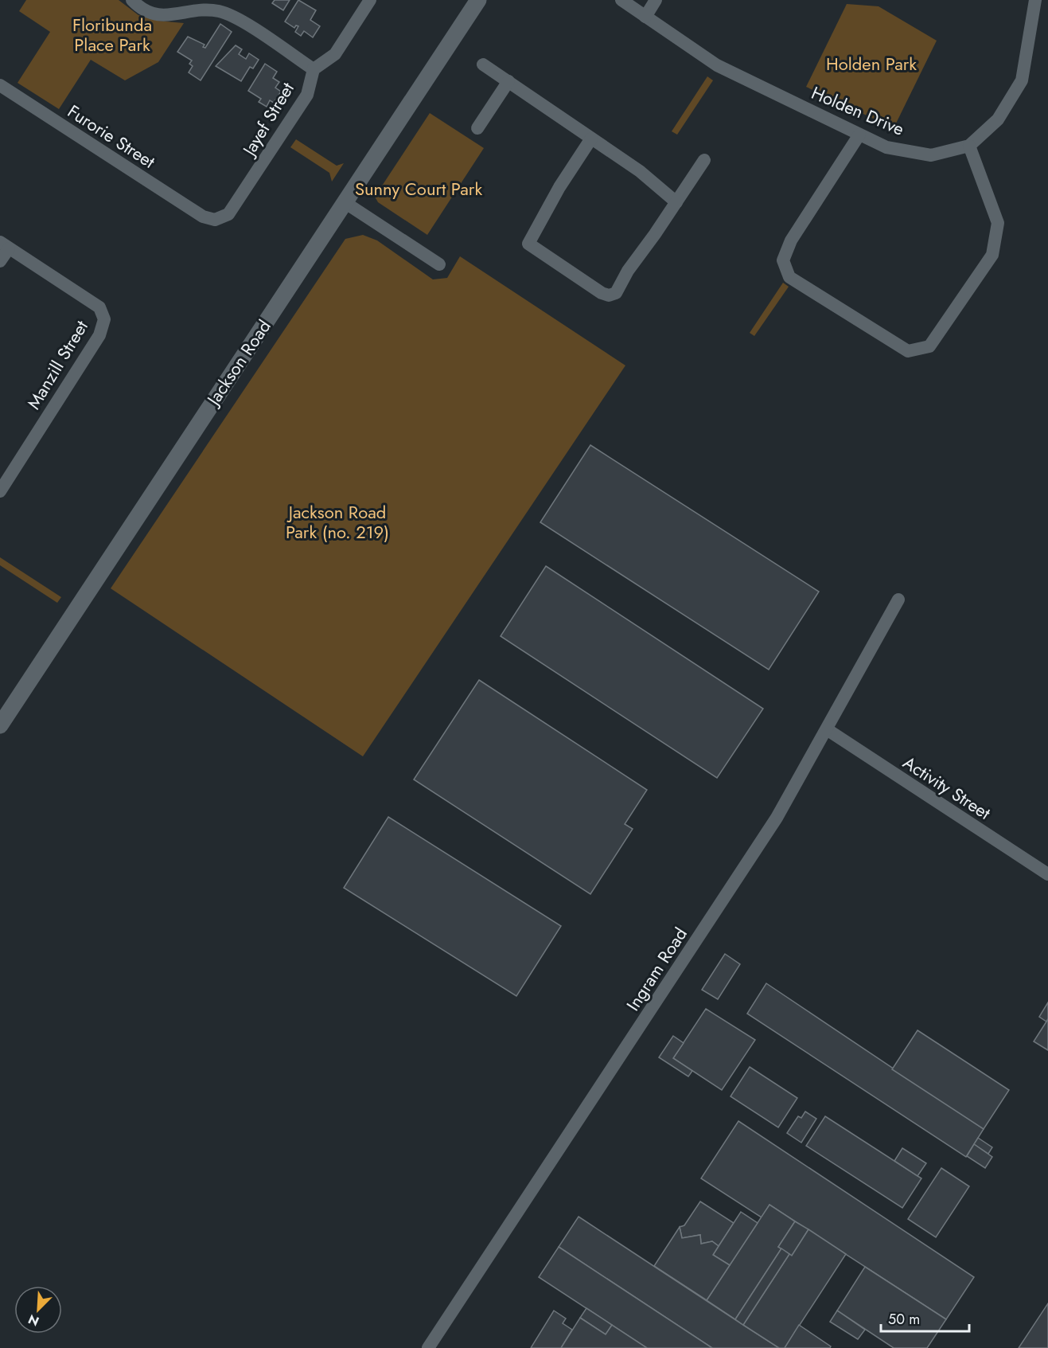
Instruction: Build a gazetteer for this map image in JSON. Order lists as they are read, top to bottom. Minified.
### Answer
{"streets":{"street":["Holden Drive","Jayef Street","Furorie Street","Jackson Road","Manzill Street","Activity Street","Ingram Road"]},"crossings":[["Jayef Street","Furorie Street"],["Activity Street","Ingram Road"]],"parks":["Floribunda Place Park","Holden Park","Sunny Court Park","Jackson Road Park (no. 219)"],"scale_bar":"50 m","north":"bottom left"}
